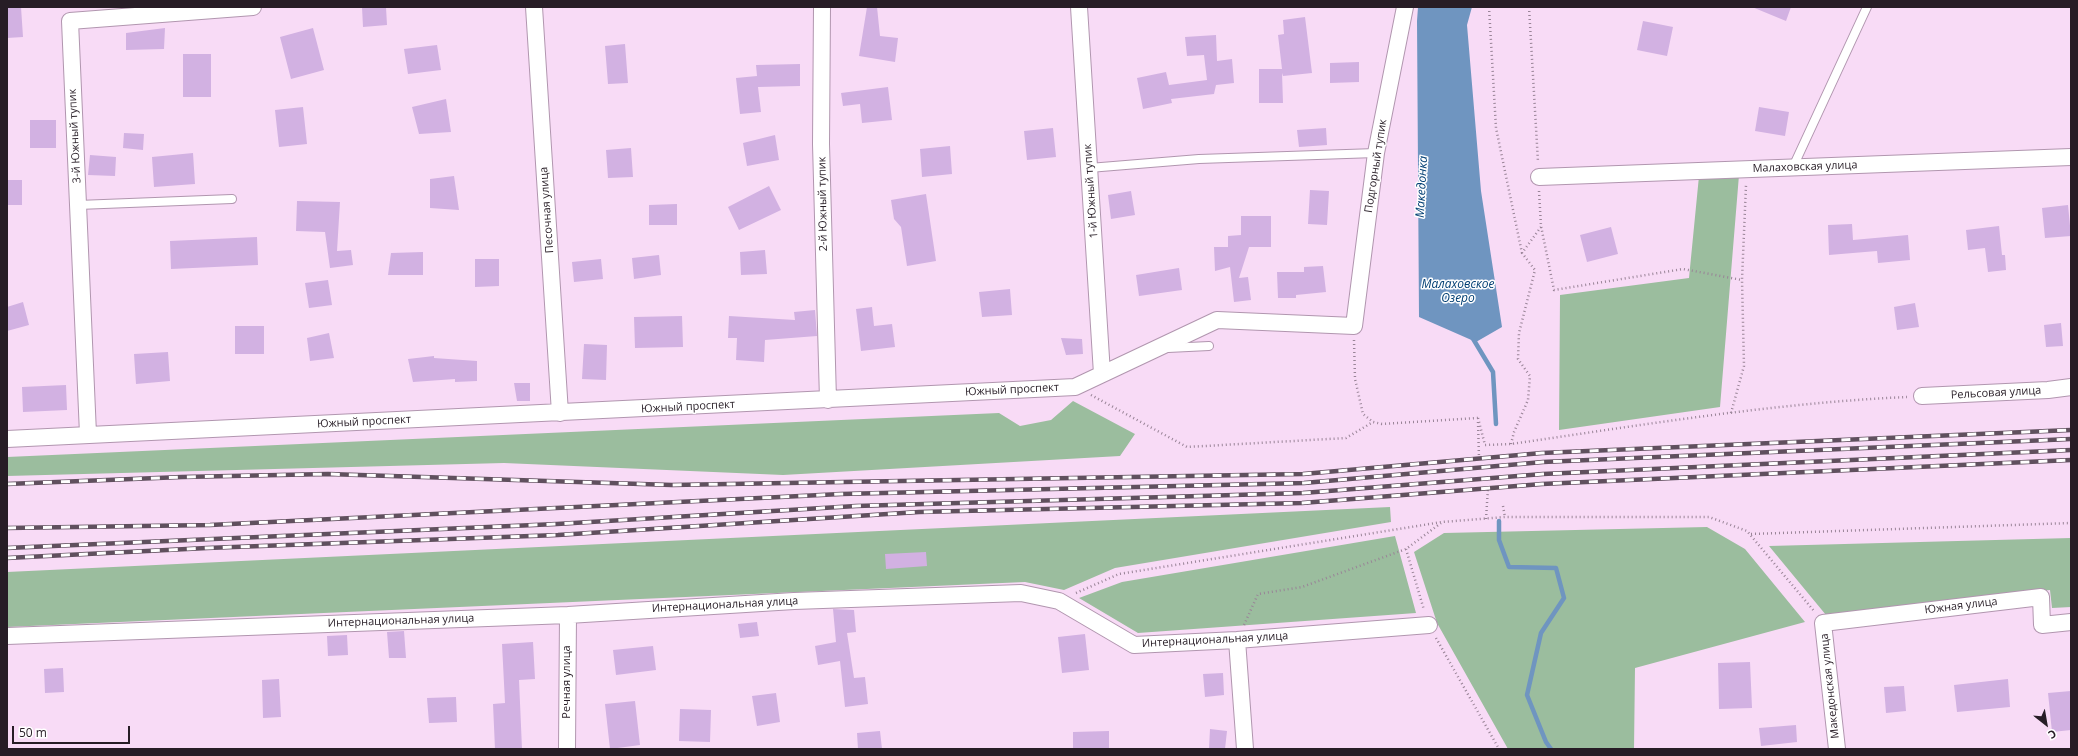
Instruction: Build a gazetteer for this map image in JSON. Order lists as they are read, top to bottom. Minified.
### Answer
{"streets":{"street":["3-й Южный тупик","Подгорный тупик","Малаховская улица","1-й Южный тупик","2-й Южный тупик","Песочная улица","Южный проспект","Рельсовая улица","Интернациональная улица","Южная улица","Речная улица","Македонская улица"]},"crossings":[["3-й Южный тупик","Южный проспект"],["Подгорный тупик","Южный проспект"],["1-й Южный тупик","Южный проспект"],["2-й Южный тупик","Южный проспект"],["Песочная улица","Южный проспект"],["Интернациональная улица","Речная улица"],["Южная улица","Македонская улица"]],"water":["Македонка","Малаховское Озеро"],"scale_bar":"50 m","north":"bottom right"}
